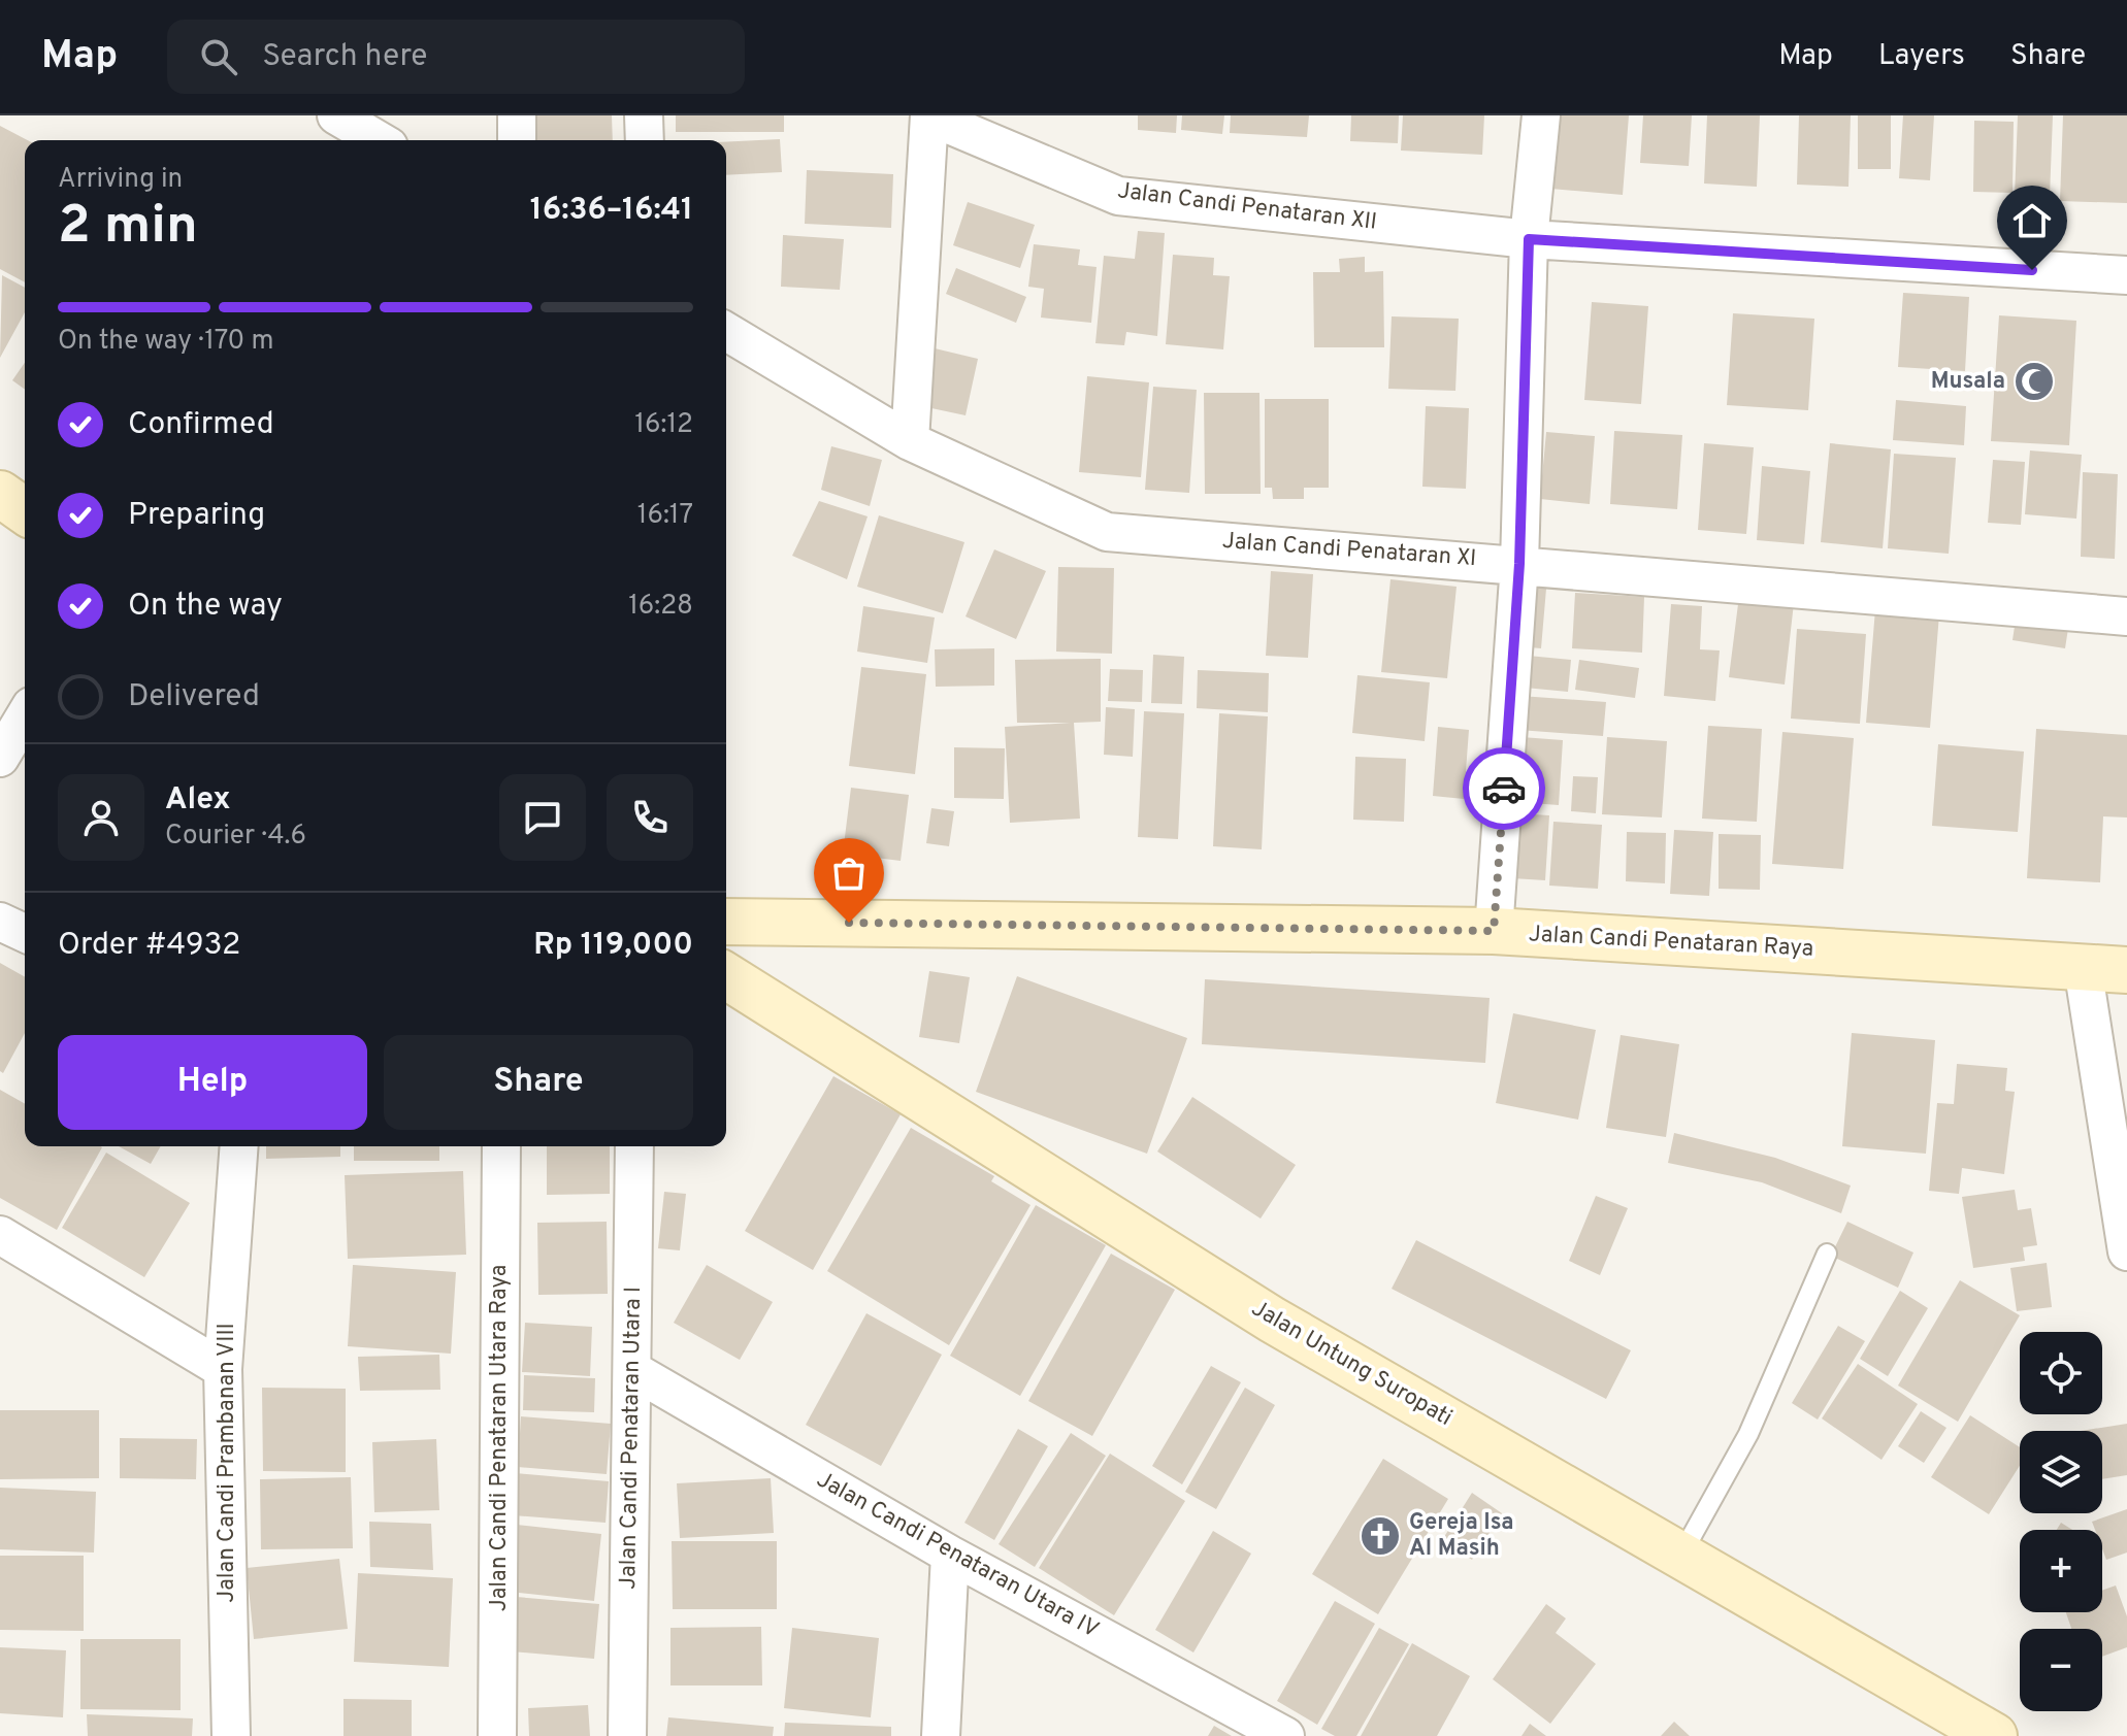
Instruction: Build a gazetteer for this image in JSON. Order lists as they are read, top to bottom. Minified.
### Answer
{"streets":{"main road":["Jalan Candi Penataran Raya","Jalan Untung Suropati"],"street":["Jalan Candi Penataran XII","Jalan Candi Penataran XI","Jalan Candi Penataran Utara Raya","Jalan Candi Penataran Utara I","Jalan Candi Prambanan VIII","Jalan Candi Penataran Utara IV"]},"crossings":[["Jalan Candi Penataran Utara I","Jalan Candi Penataran Utara IV"]],"places":{"mosque":["Musala"],"church":["Gereja Isa Al Masih"]},"page":{"header":"Map","search":"Search here","nav":["Map","Layers","Share"],"heading":["2 min","Arriving in","16:36–16:41"],"panel":["Alex","Courier · 4.6","Order #4932","Rp 119,000"],"bar":"On the way · 170 m","list":[["Confirmed","16:12"],["Preparing","16:17"],["On the way","16:28"],"Delivered"],"buttons":["Help","Share"],"map_buttons":["+","−"]}}
